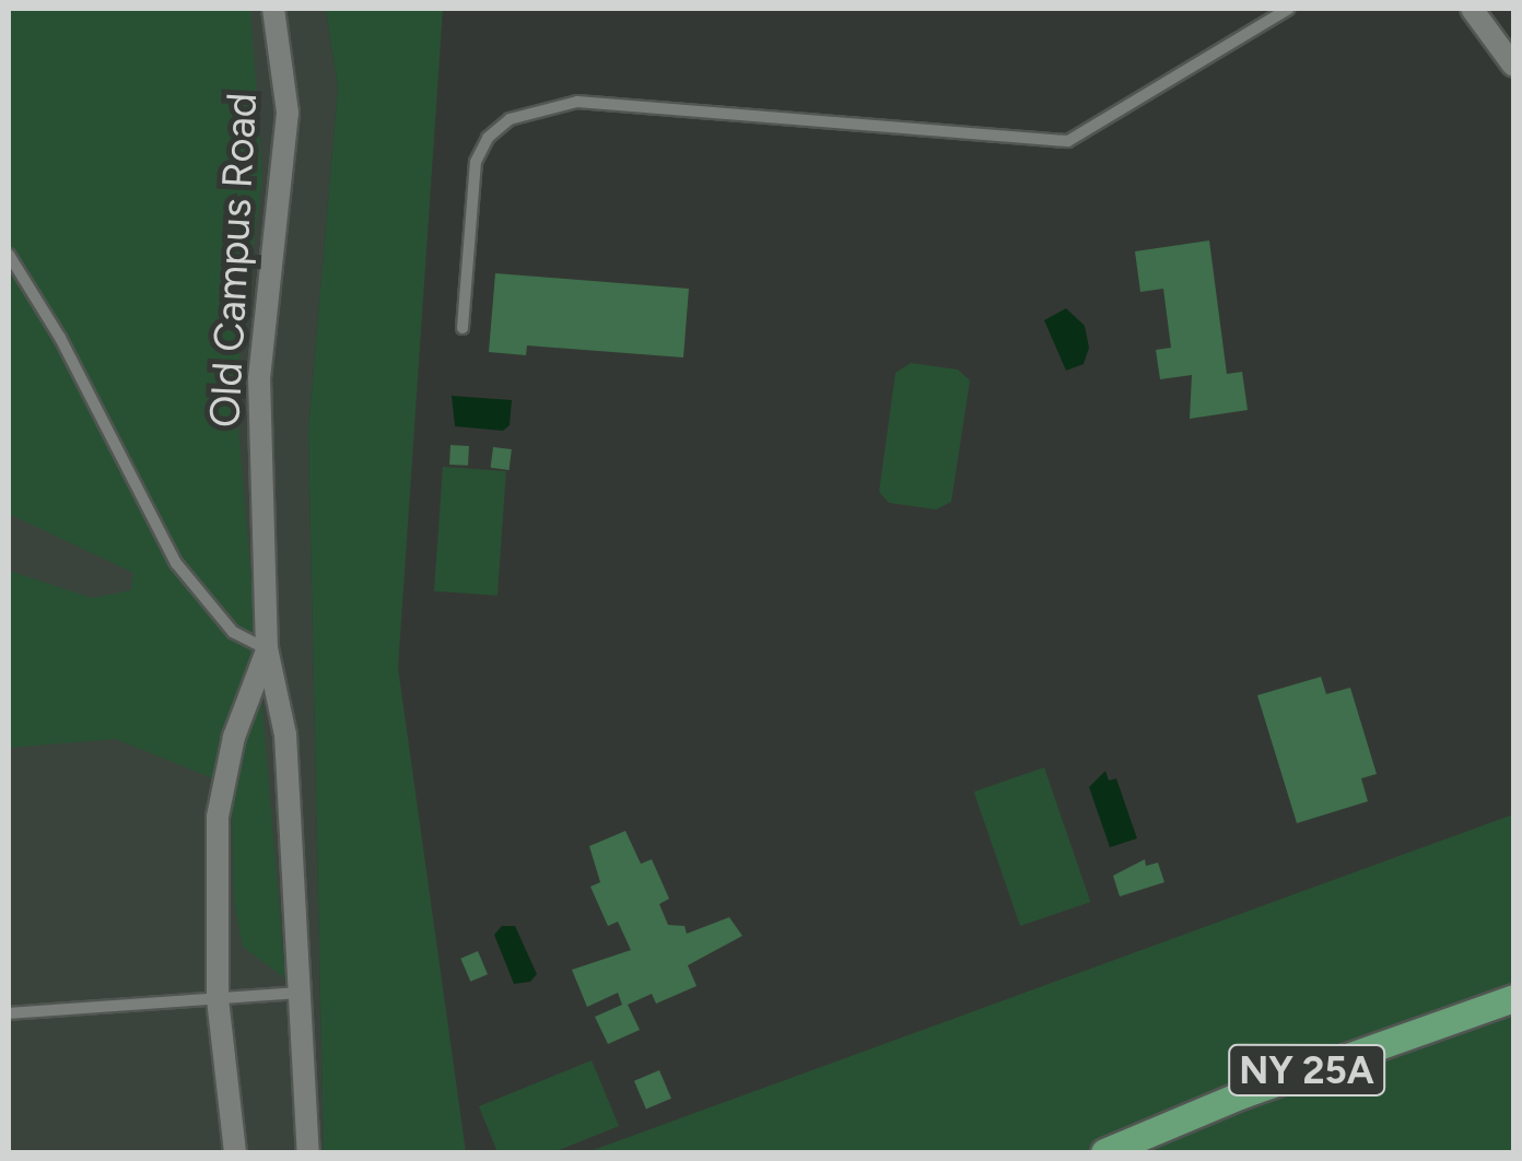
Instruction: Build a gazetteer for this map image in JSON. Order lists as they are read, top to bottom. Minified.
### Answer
{"streets":{"main road":["NY 25A"],"street":["Old Campus Road"]}}
